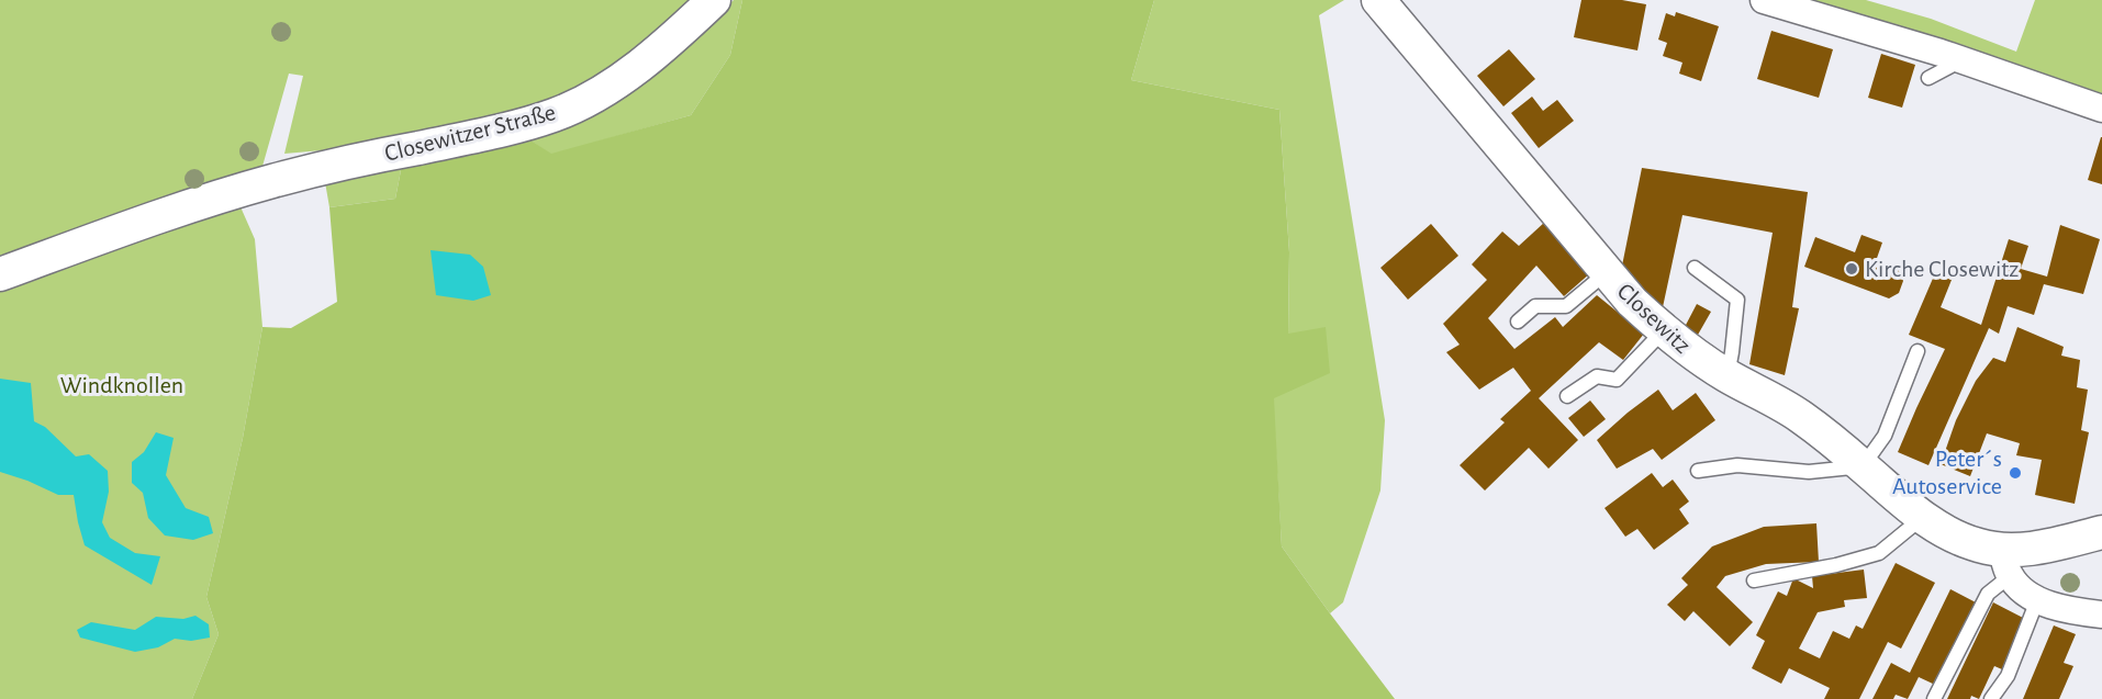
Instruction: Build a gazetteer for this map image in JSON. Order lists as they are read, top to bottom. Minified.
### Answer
{"streets":{"street":["Closewitzer Straße","Closewitz"]},"parks":["Windknollen"],"places":["Kirche Closewitz","Peter´s Autoservice"]}
